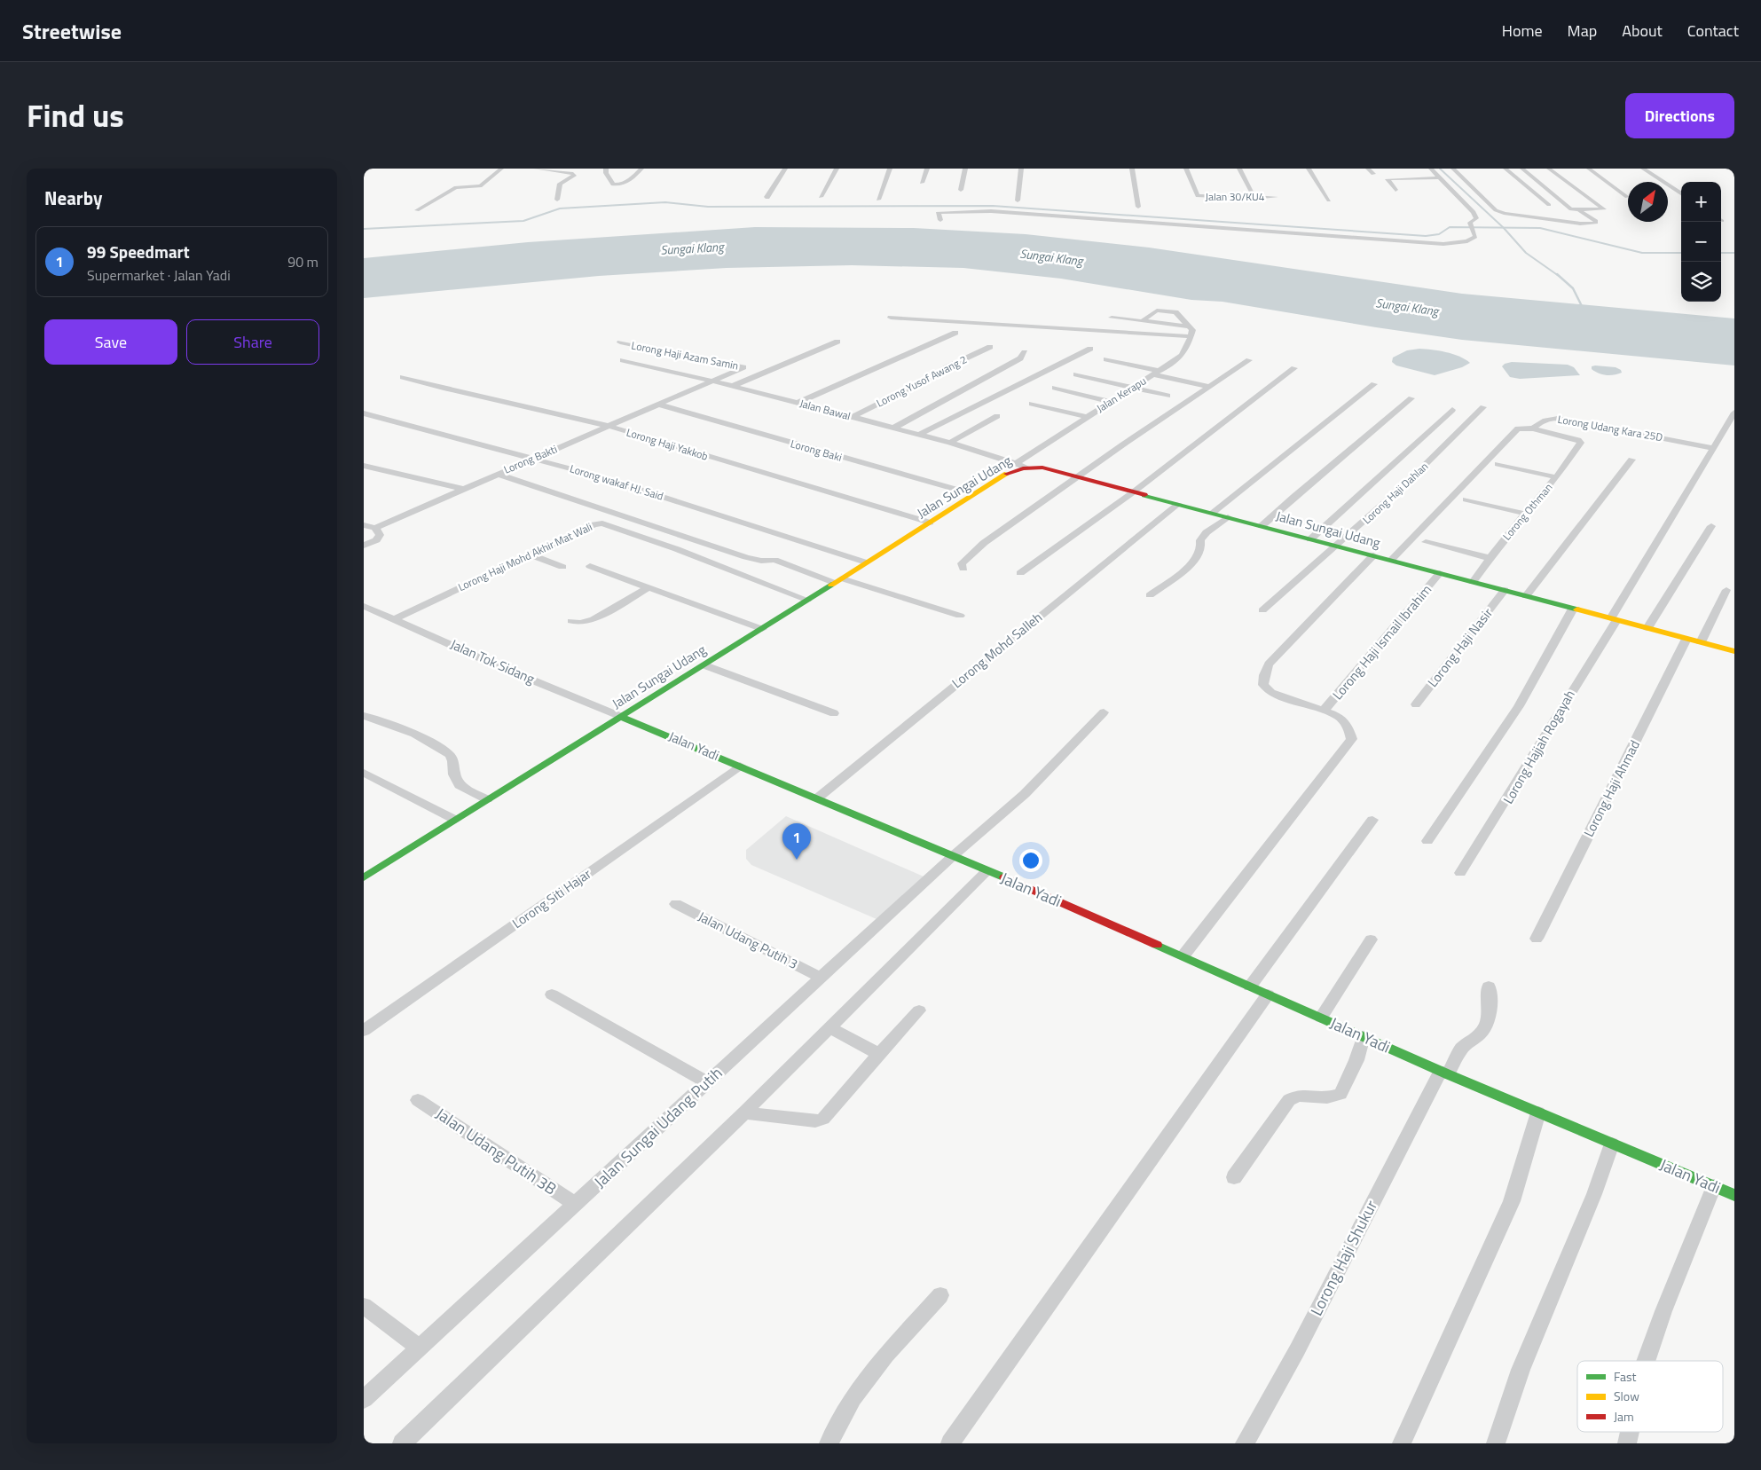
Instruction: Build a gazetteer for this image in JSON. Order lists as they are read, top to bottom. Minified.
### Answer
{"streets":{"street":["Jalan 30/KU4","Lorong Haji Azam Samin","Lorong Yusof Awang 2","Jalan Kerapu","Jalan Bawal","Lorong Udang Kara 25D","Lorong Haji Yakkob","Lorong Baki","Lorong Bakti","Lorong wakaf HJ. Said","Jalan Sungai Udang","Lorong Haji Dahlan","Lorong Othman","Lorong Haji Mohd Akhir Mat Wali","Lorong Haji Ismail Ibrahim","Lorong Haji Nasir","Lorong Mohd Salleh","Jalan Tok Sidang","Jalan Yadi","Lorong Hajjah Rogayah","Lorong Haji Ahmad","Lorong Siti Hajar","Jalan Udang Putih 3","Jalan Sungai Udang Putih","Jalan Udang Putih 3B","Lorong Haji Shukur"]},"crossings":[["Lorong Haji Azam Samin","Jalan Bawal"],["Lorong Haji Azam Samin","Lorong Bakti"],["Lorong Yusof Awang 2","Jalan Bawal"],["Jalan Kerapu","Jalan Bawal"],["Jalan Kerapu","Jalan Sungai Udang"],["Jalan Bawal","Lorong Bakti"],["Jalan Bawal","Jalan Sungai Udang"],["Lorong Udang Kara 25D","Lorong Othman"],["Lorong Udang Kara 25D","Lorong Hajjah Rogayah"],["Lorong Haji Yakkob","Lorong Bakti"],["Lorong Haji Yakkob","Jalan Sungai Udang"],["Lorong Baki","Lorong Bakti"],["Lorong Baki","Jalan Sungai Udang"],["Lorong Bakti","Lorong wakaf HJ. Said"],["Lorong wakaf HJ. Said","Jalan Sungai Udang"],["Jalan Sungai Udang","Lorong Haji Dahlan"],["Jalan Sungai Udang","Lorong Othman"],["Jalan Sungai Udang","Lorong Haji Mohd Akhir Mat Wali"],["Jalan Sungai Udang","Lorong Haji Ismail Ibrahim"],["Jalan Sungai Udang","Lorong Haji Nasir"],["Jalan Sungai Udang","Lorong Mohd Salleh"],["Jalan Sungai Udang","Jalan Tok Sidang"],["Jalan Sungai Udang","Jalan Yadi"],["Jalan Sungai Udang","Lorong Hajjah Rogayah"],["Jalan Sungai Udang","Lorong Haji Ahmad"],["Lorong Haji Mohd Akhir Mat Wali","Jalan Tok Sidang"],["Lorong Mohd Salleh","Jalan Yadi"],["Jalan Tok Sidang","Jalan Yadi"],["Jalan Yadi","Lorong Siti Hajar"],["Jalan Yadi","Jalan Sungai Udang Putih"],["Jalan Yadi","Lorong Haji Shukur"],["Jalan Udang Putih 3","Jalan Sungai Udang Putih"],["Jalan Sungai Udang Putih","Jalan Udang Putih 3B"]],"water":["Sungai Klang"],"legend":["Fast","Slow","Jam"],"north":"top right","page":{"header":"Streetwise","nav":["Home","Map","About","Contact"],"title":"Find us","buttons":["Directions",["Save","Share"]],"heading":"Nearby","map_buttons":["+","−"],"list":[{"mark":"1","name":"99 Speedmart","note":"Supermarket · Jalan Yadi","value":"90 m"}],"pins":"1"}}
